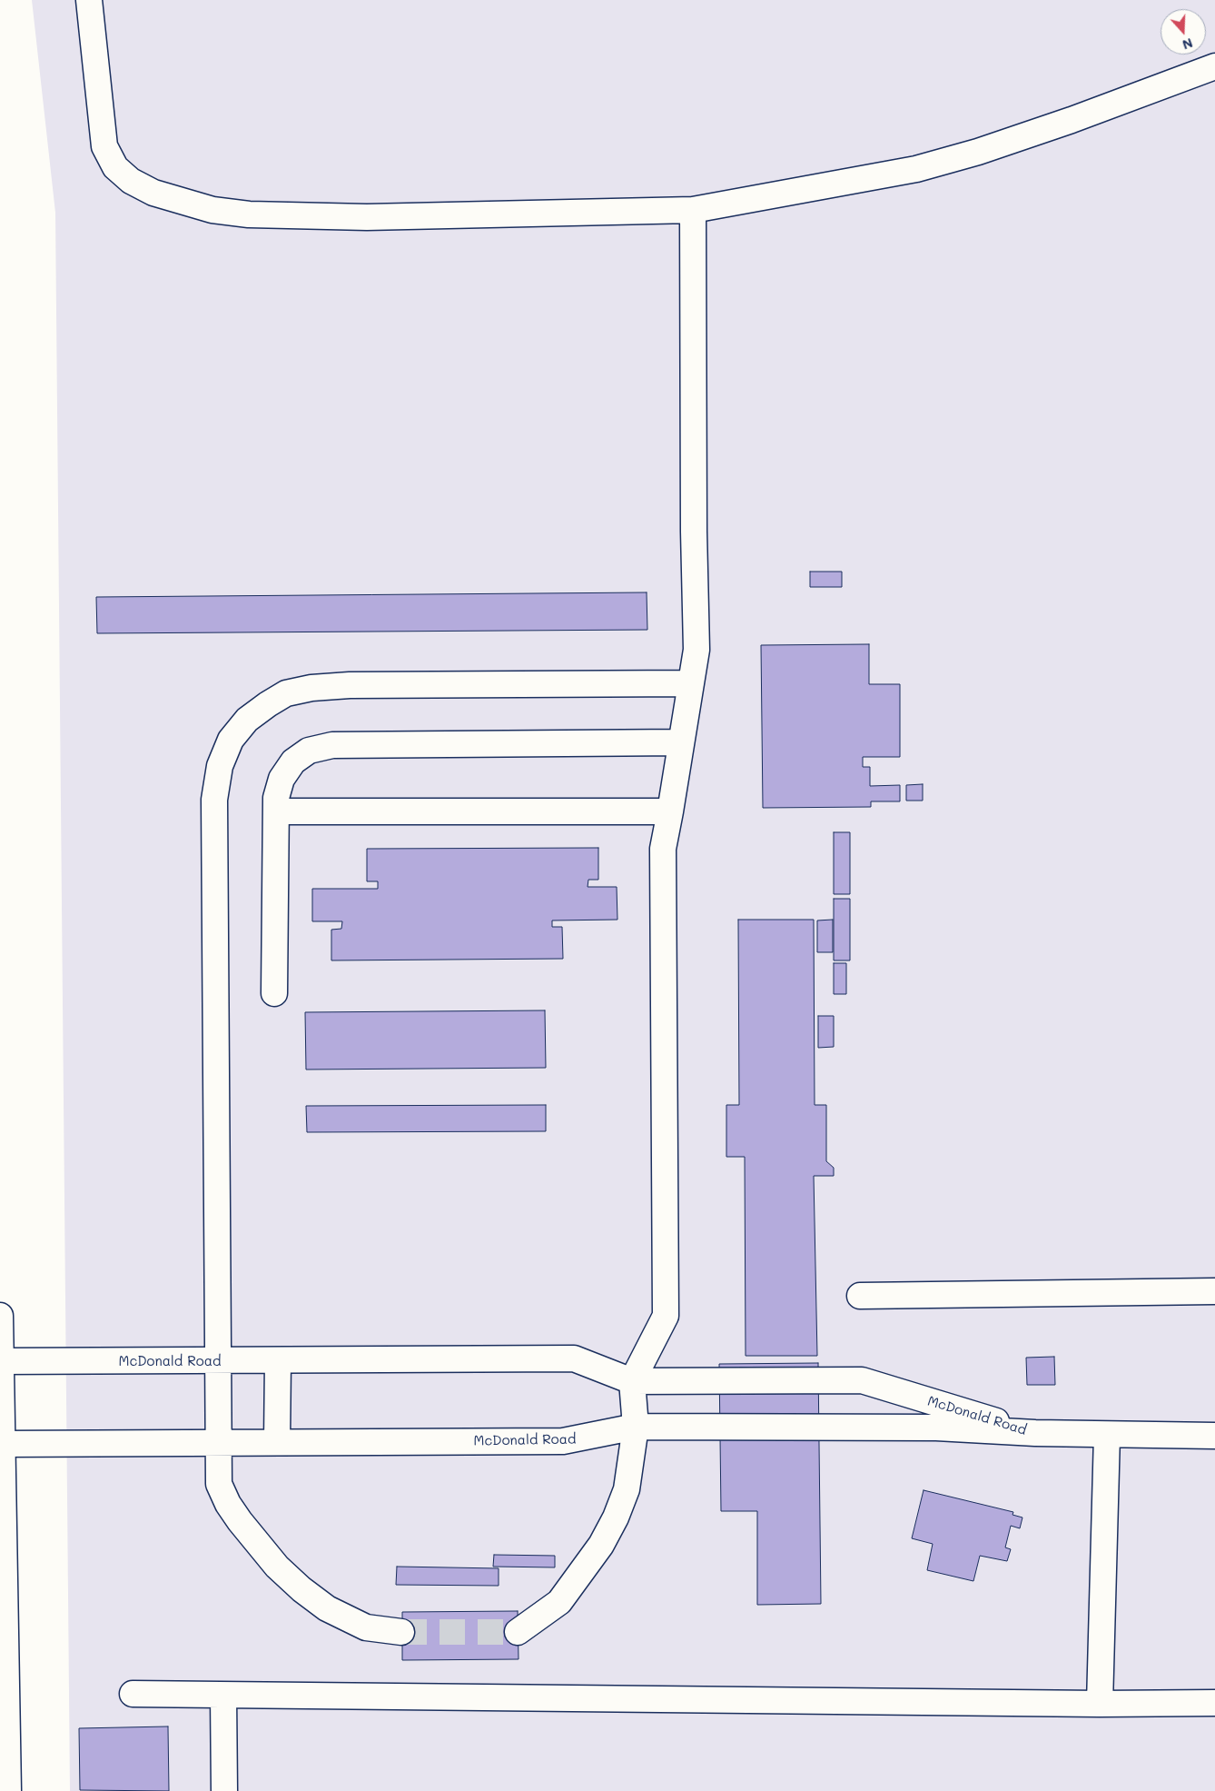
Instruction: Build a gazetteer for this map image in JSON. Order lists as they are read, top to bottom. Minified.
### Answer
{"streets":{"main road":["McDonald Road"]},"north":"bottom"}
